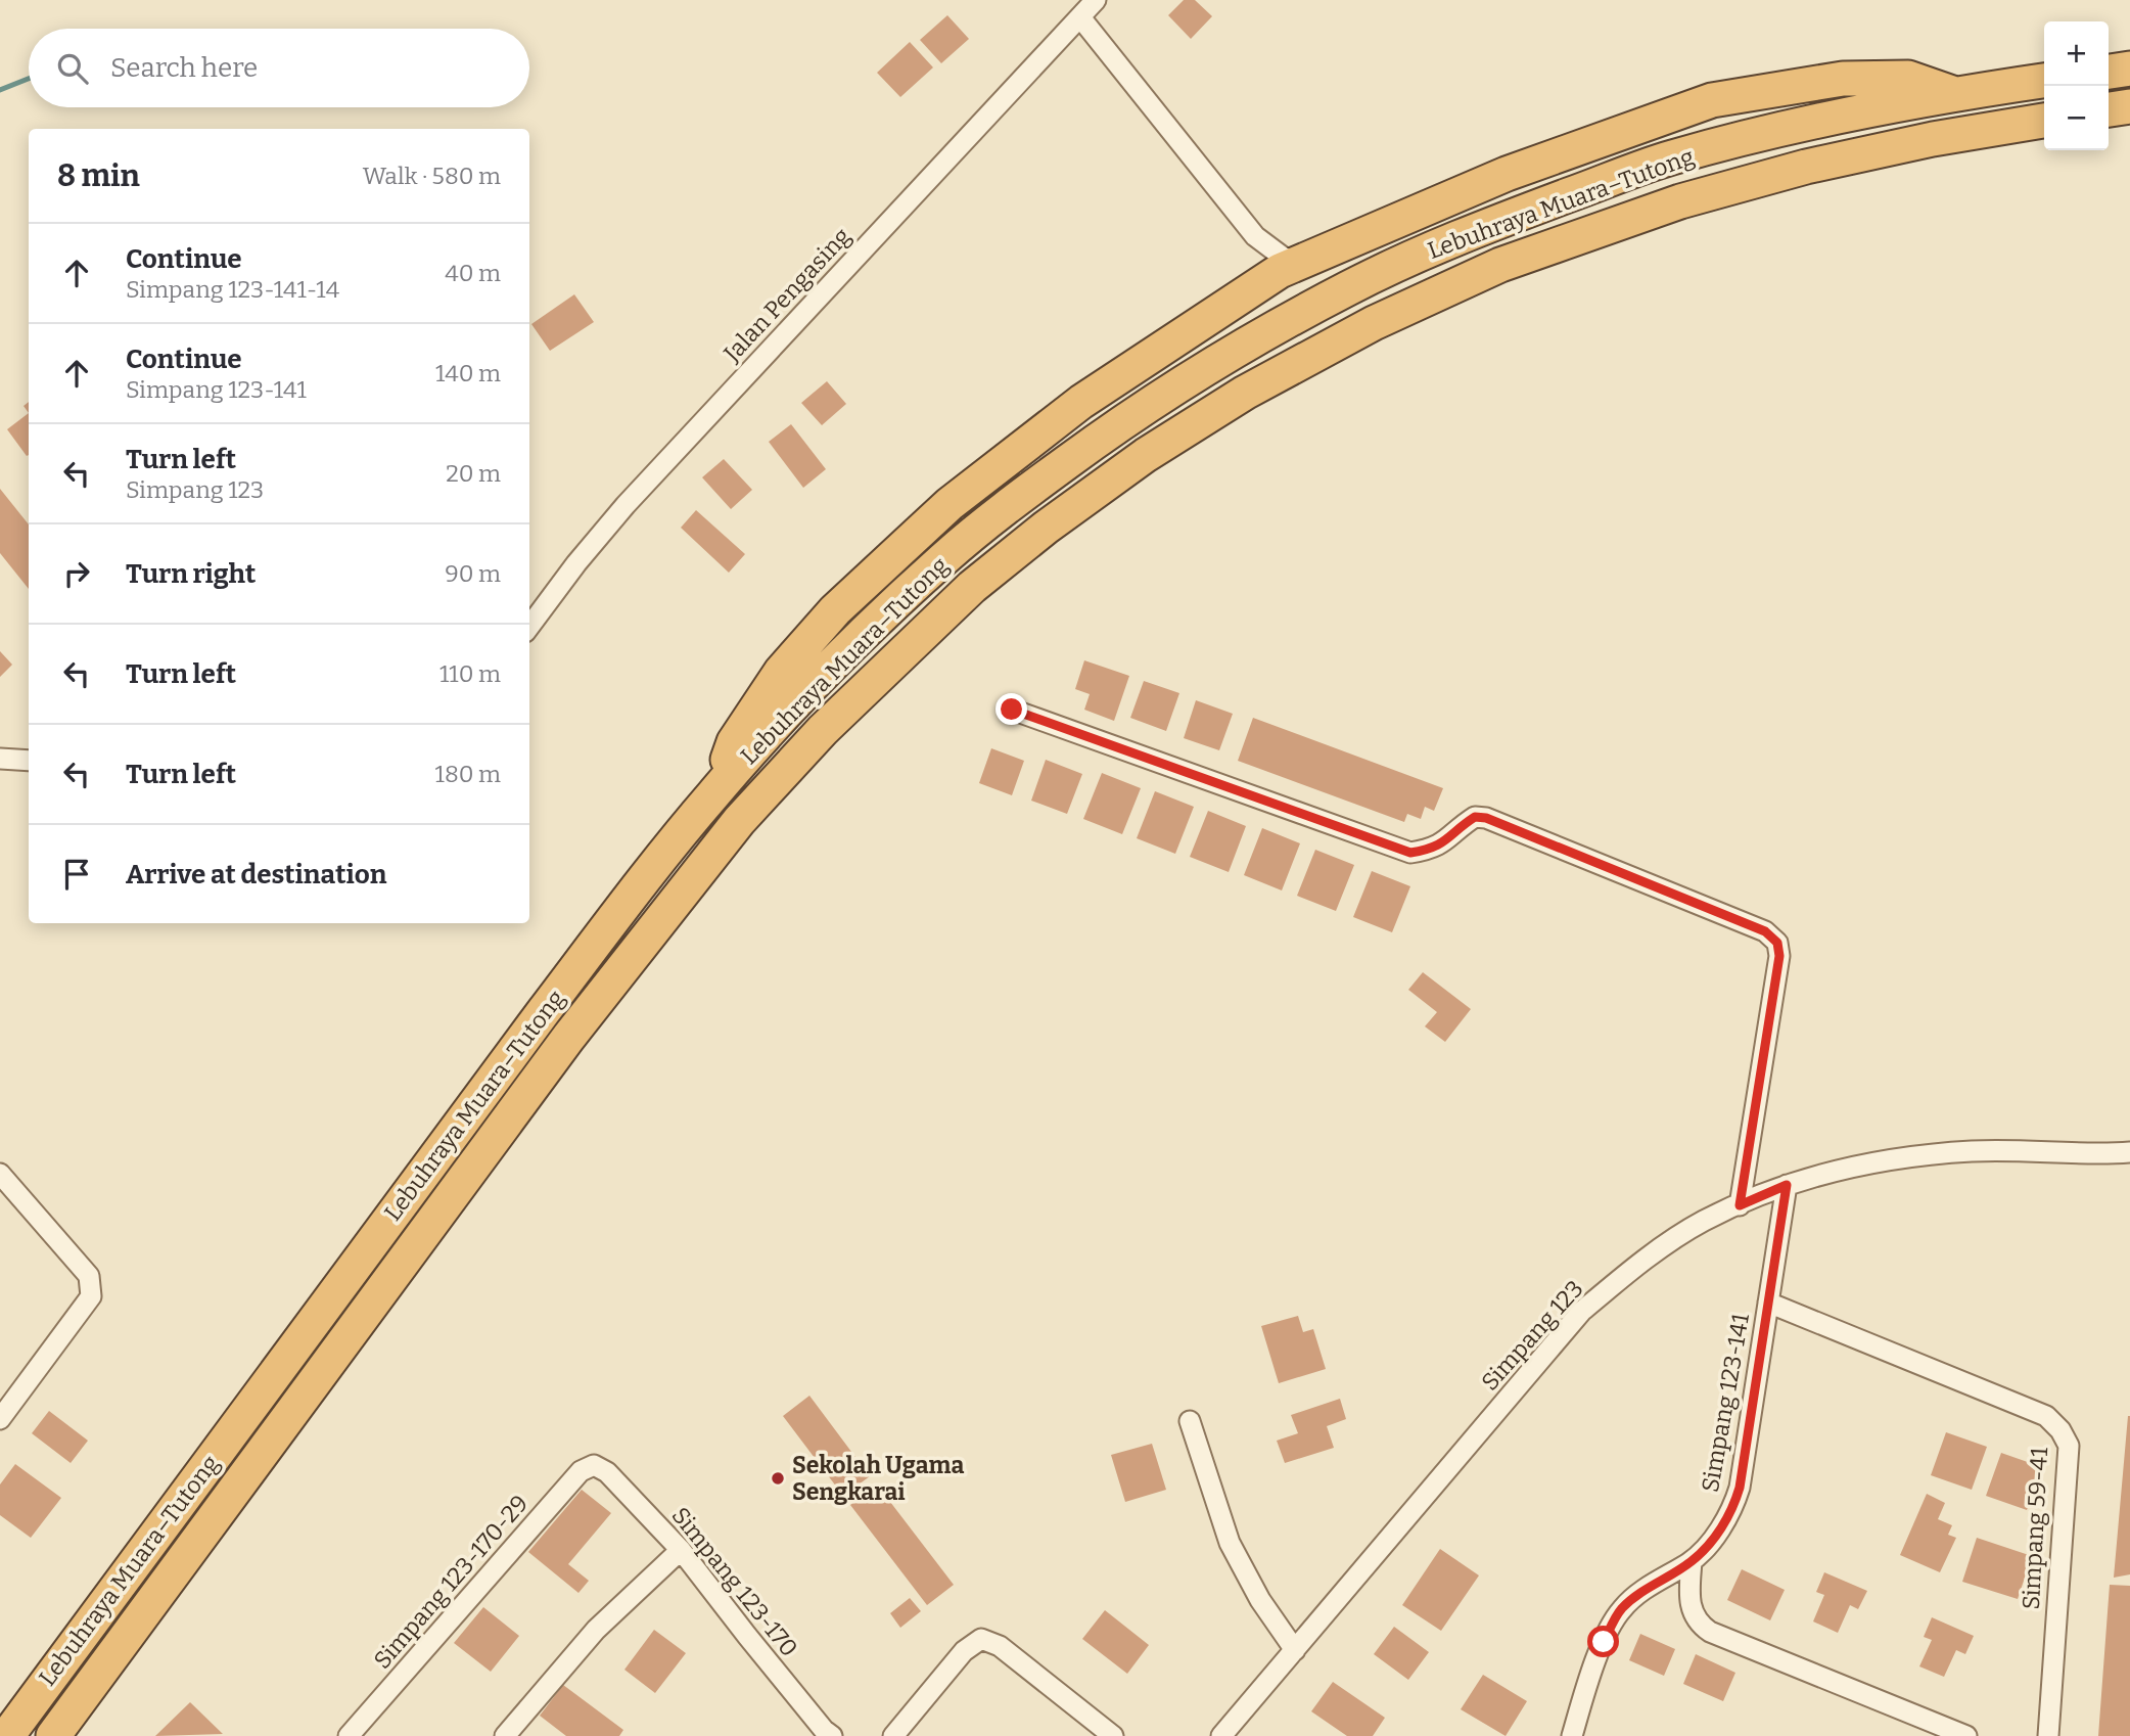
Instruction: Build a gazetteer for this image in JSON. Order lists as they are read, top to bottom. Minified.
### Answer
{"streets":{"highway":["Lebuhraya Muara–Tutong"],"street":["Jalan Pengasing","Simpang 123","Simpang 123-141","Simpang 59-41","Simpang 123-170-29","Simpang 123-170"]},"crossings":[["Simpang 123","Simpang 123-141"],["Simpang 123-141","Simpang 59-41"],["Simpang 123-170-29","Simpang 123-170"]],"places":["Sekolah Ugama Sengkarai"],"page":{"map_buttons":["+","−"],"search":"Search here","heading":["8 min","Walk · 580 m"],"list":[["Continue","Simpang 123-141-14","40 m"],["Continue","Simpang 123-141","140 m"],["Turn left","Simpang 123","20 m"],["Turn right","90 m"],["Turn left","110 m"],["Turn left","180 m"],"Arrive at destination"]}}
